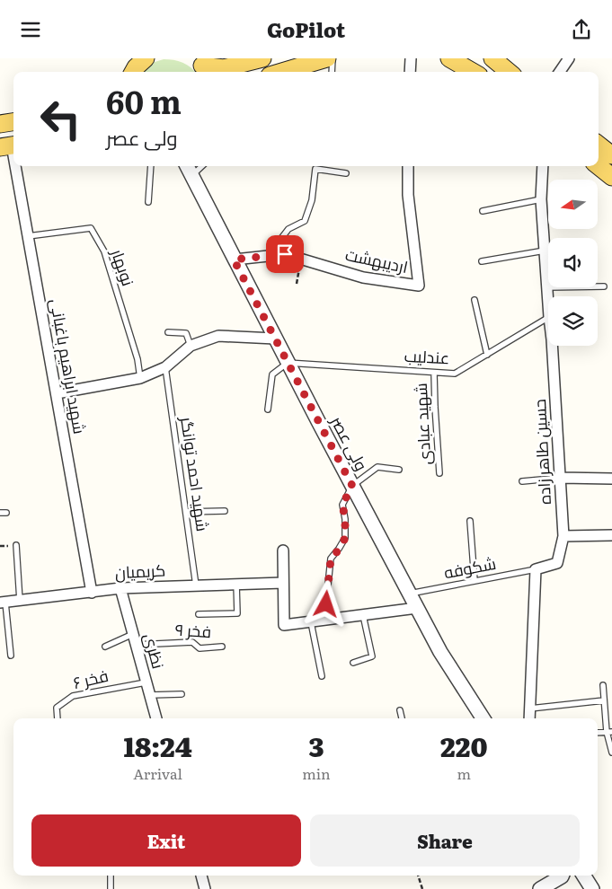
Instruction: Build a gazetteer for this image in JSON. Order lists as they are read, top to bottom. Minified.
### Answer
{"streets":{"street":["اردیبهشت","شهید ابراهیم باغبانی","ولی عصر","حسین طاهر زاده","کریمیان","نظری"],"lane":["نوبهار","عندلیب","شهید عبادی","شهید احمد توانگر","شکوفه","فخر ۹","فخر ۶"]},"crossings":[["اردیبهشت","ولی عصر"],["نوبهار","شهید ابراهیم باغبانی"],["عندلیب","شهید عبادی"],["عندلیب","ولی عصر"],["شهید ابراهیم باغبانی","کریمیان"],["ولی عصر","شکوفه"],["حسین طاهر زاده","شکوفه"],["شهید احمد توانگر","کریمیان"],["کریمیان","نظری"],["فخر ۹","نظری"],["نظری","فخر ۶"]],"north":"left","page":{"header":"GoPilot","turn":["60 m","ولی عصر"],"eta":["18:24","Arrival","3","min","220","m"],"buttons":["Exit","Share"]}}
